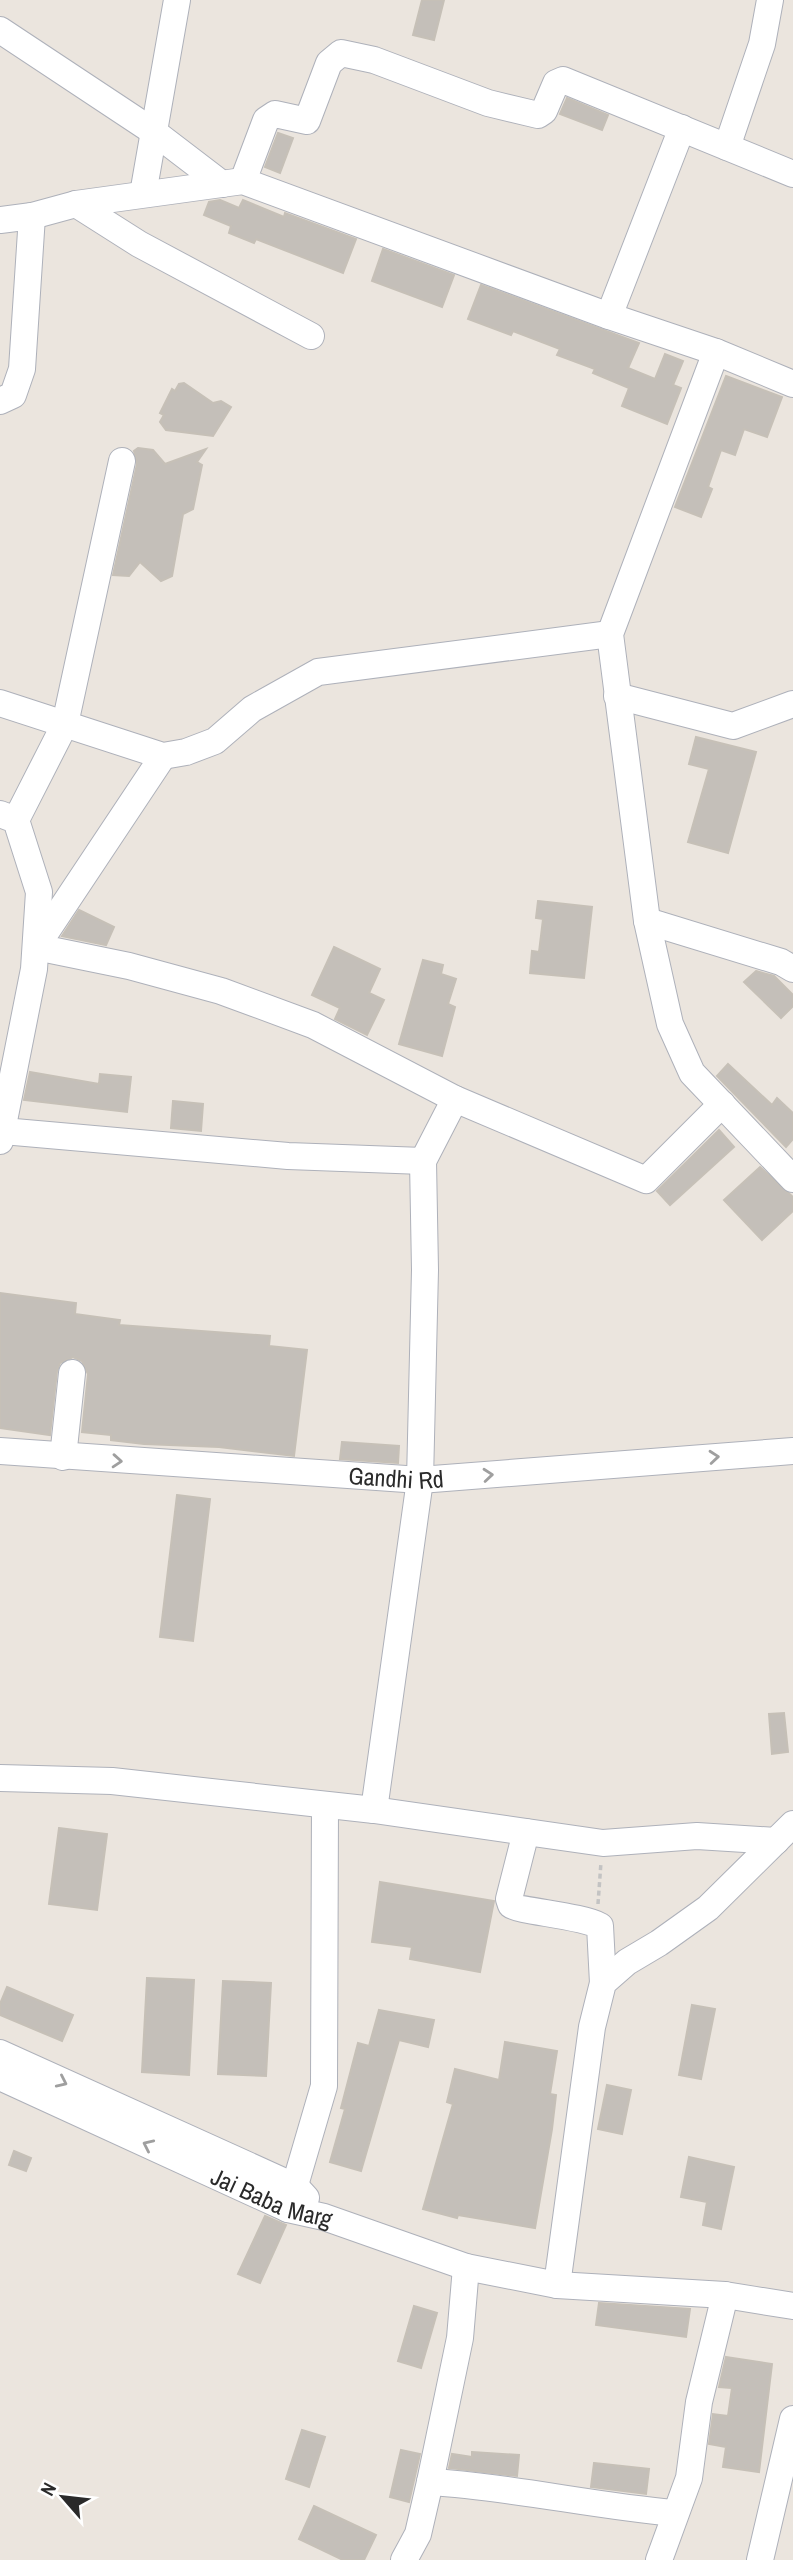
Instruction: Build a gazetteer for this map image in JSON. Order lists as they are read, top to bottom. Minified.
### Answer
{"streets":{"street":["Gandhi Rd","Jai Baba Marg"]},"one_way":["Gandhi Rd"],"north":"top left"}
